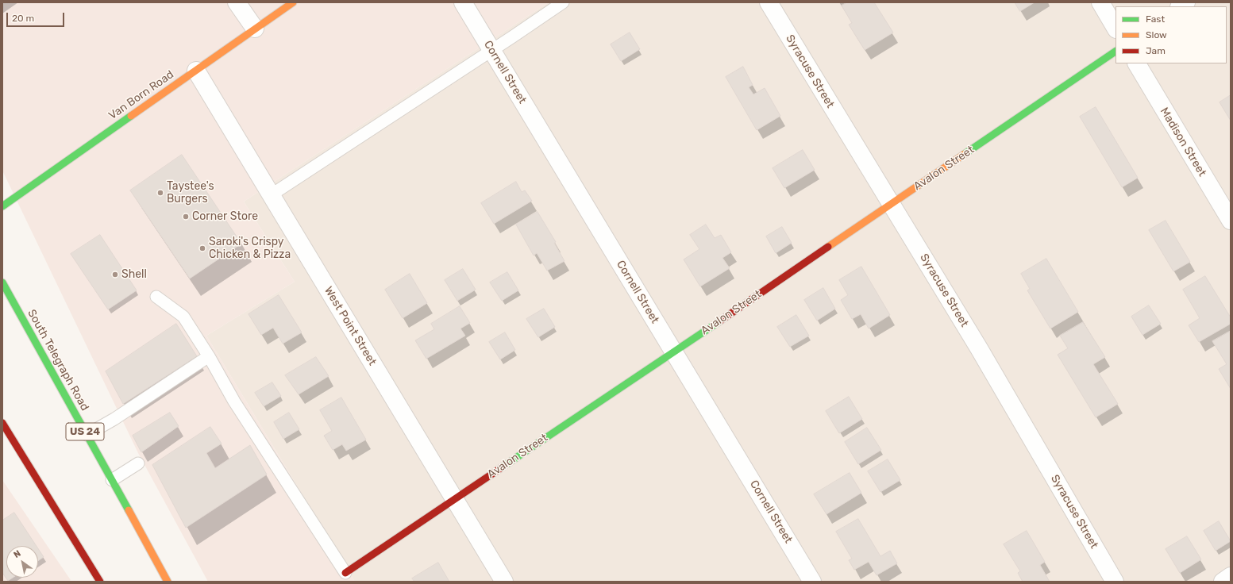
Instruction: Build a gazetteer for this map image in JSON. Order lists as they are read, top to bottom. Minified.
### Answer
{"streets":{"street":["Syracuse Street","Cornell Street","Van Born Road","Madison Street","Avalon Street","West Point Street","South Telegraph Road","US 24"]},"crossings":[["Syracuse Street","Avalon Street"],["Cornell Street","Avalon Street"],["Van Born Road","West Point Street"],["Avalon Street","West Point Street"]],"places":["Taystee's Burgers","Corner Store","Saroki's Crispy Chicken & Pizza","Shell"],"legend":["Fast","Slow","Jam"],"scale_bar":"20 m","north":"top left"}
